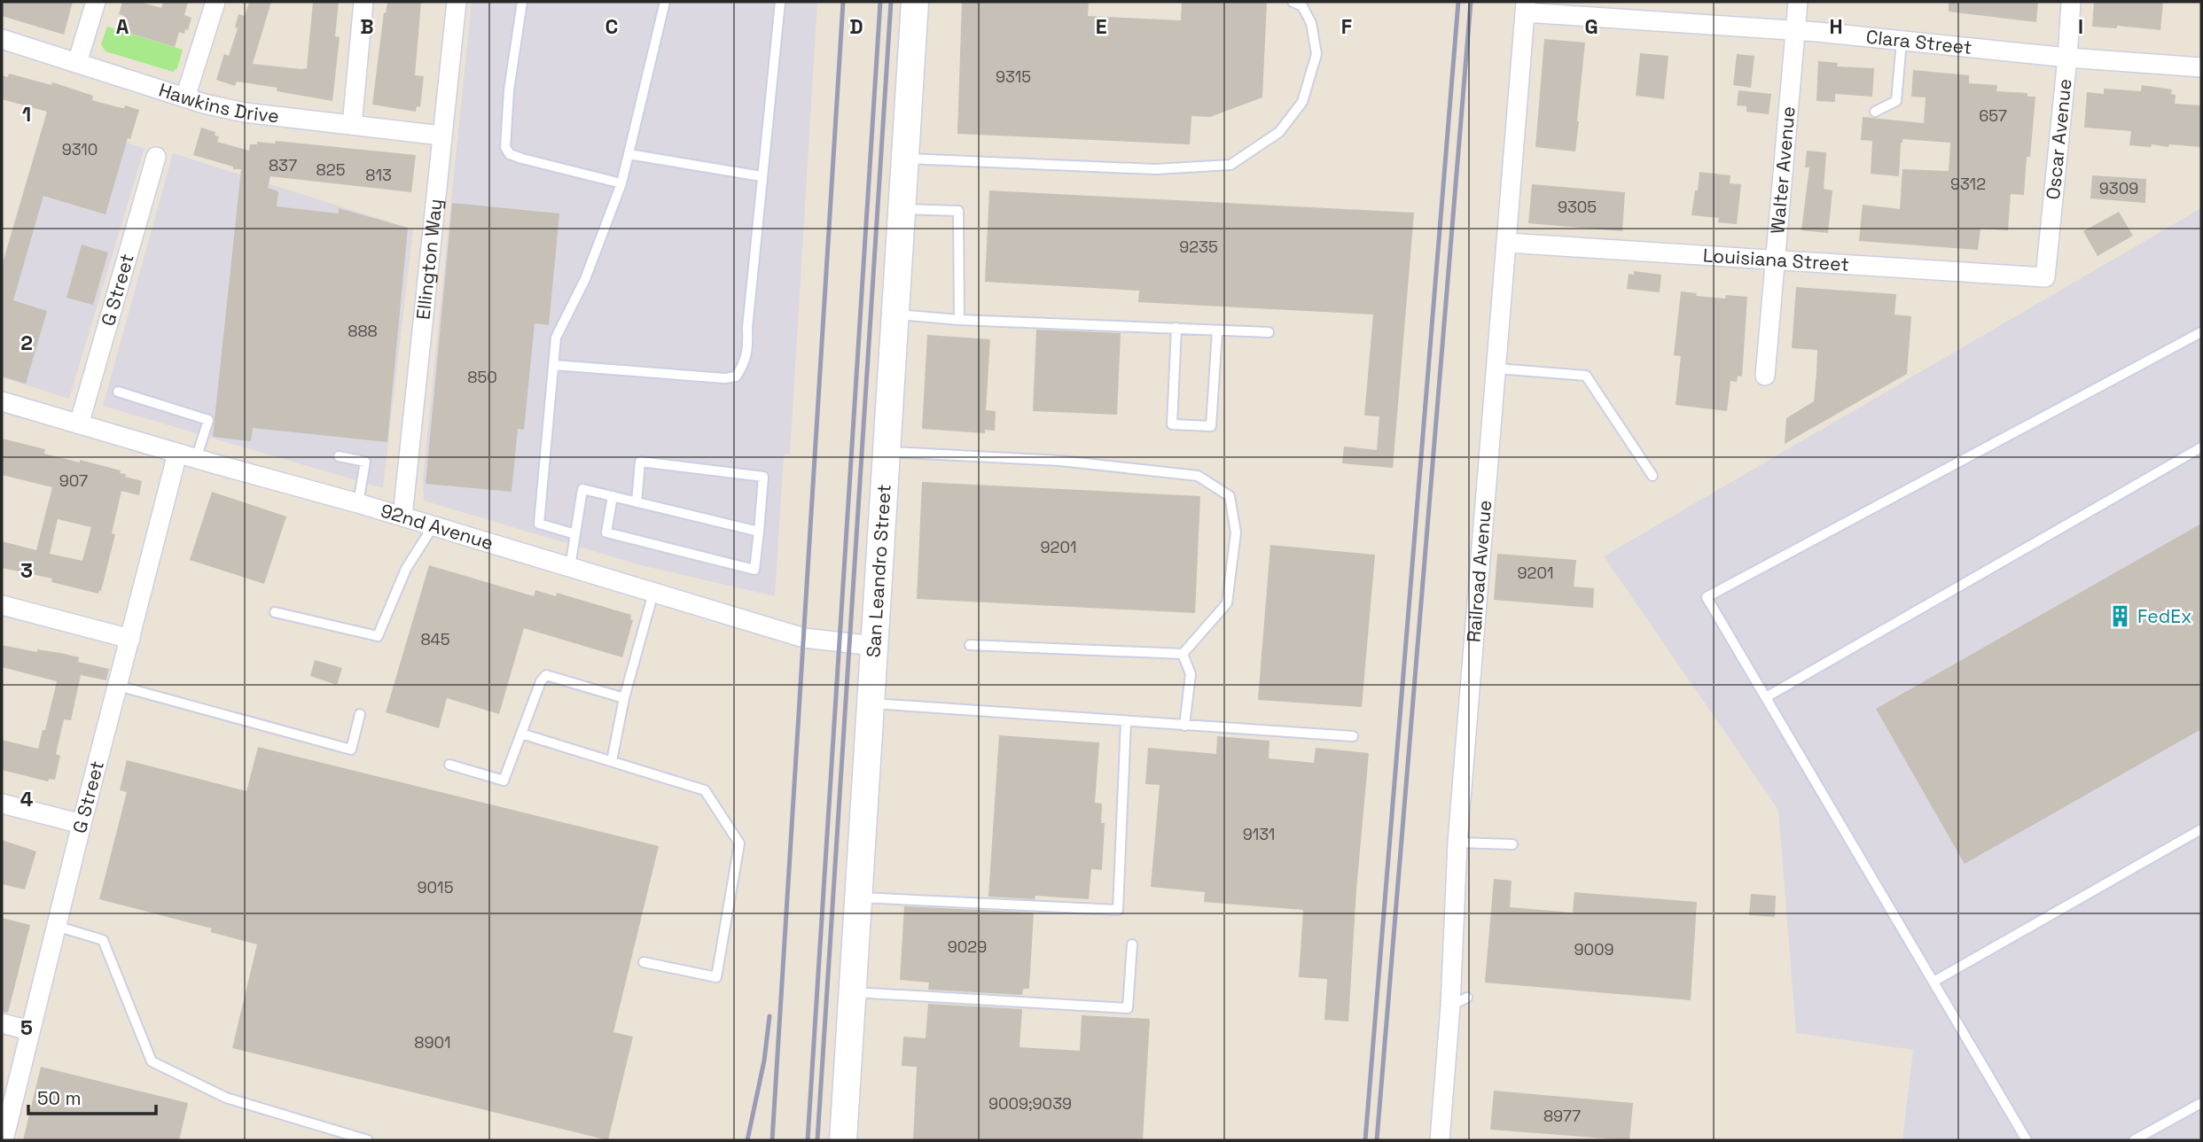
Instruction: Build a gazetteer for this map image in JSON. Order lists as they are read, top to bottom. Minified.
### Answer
{"streets":{"main road":["San Leandro Street"],"street":["Clara Street","Hawkins Drive","Oscar Avenue","Walter Avenue","Ellington Way","Louisiana Street","G Street","92nd Avenue","Railroad Avenue"]},"crossings":[["Clara Street","Oscar Avenue"],["Clara Street","Walter Avenue"],["Clara Street","Railroad Avenue"],["Hawkins Drive","Ellington Way"],["Oscar Avenue","Louisiana Street"],["Walter Avenue","Louisiana Street"],["Ellington Way","92nd Avenue"],["Louisiana Street","Railroad Avenue"],["G Street","92nd Avenue"],["92nd Avenue","San Leandro Street"]],"places":{"building":["FedEx"]},"house_numbers":["9315","657","9310","837","825","813","9312","9309","9305","9235","888","850","907","9201","9201","845","9131","9015","9029","9009","8901","9009;9039","8977"],"scale_bar":"50 m","grid":{"columns":["A","B","C","D","E","F","G","H","I"],"rows":["1","2","3","4","5"]}}
